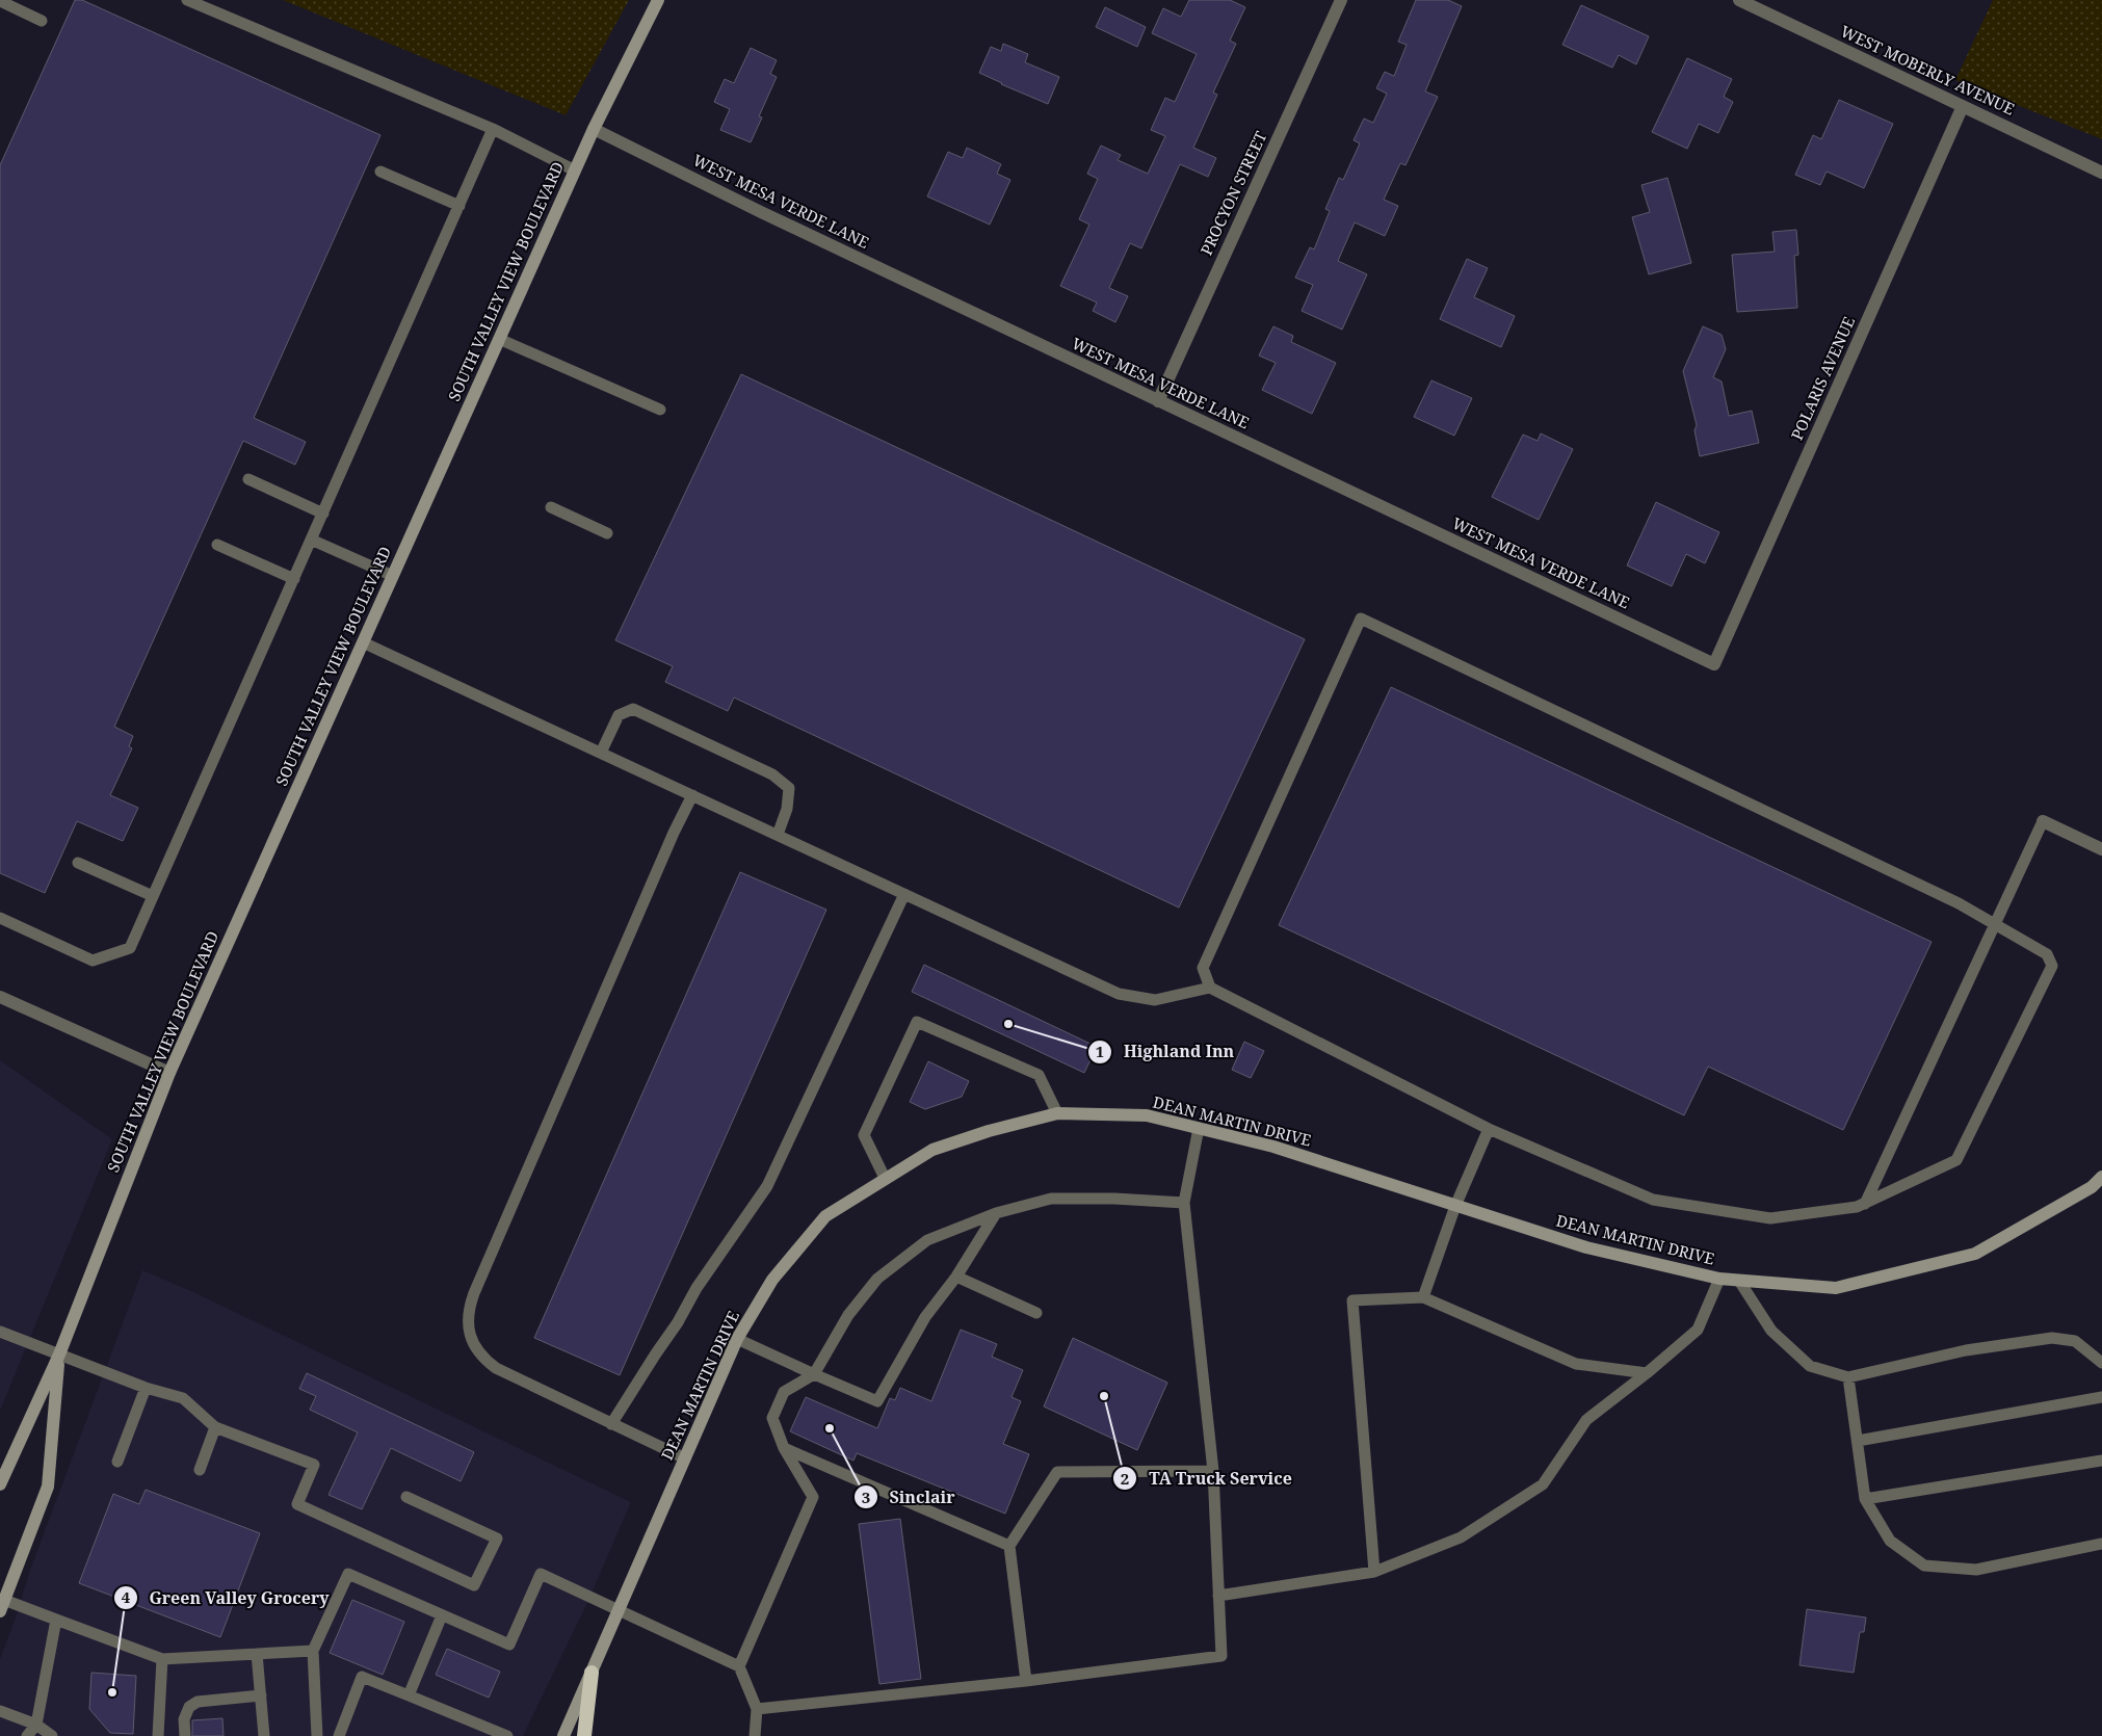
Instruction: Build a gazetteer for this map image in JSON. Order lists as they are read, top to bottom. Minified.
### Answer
{"streets":{"main road":["SOUTH VALLEY VIEW BOULEVARD","DEAN MARTIN DRIVE"],"street":["WEST MOBERLY AVENUE","PROCYON STREET","WEST MESA VERDE LANE","POLARIS AVENUE"]},"crossings":[["WEST MOBERLY AVENUE","POLARIS AVENUE"],["PROCYON STREET","WEST MESA VERDE LANE"],["WEST MESA VERDE LANE","SOUTH VALLEY VIEW BOULEVARD"],["WEST MESA VERDE LANE","POLARIS AVENUE"]],"places":["Highland Inn","TA Truck Service","Sinclair","Green Valley Grocery"]}
